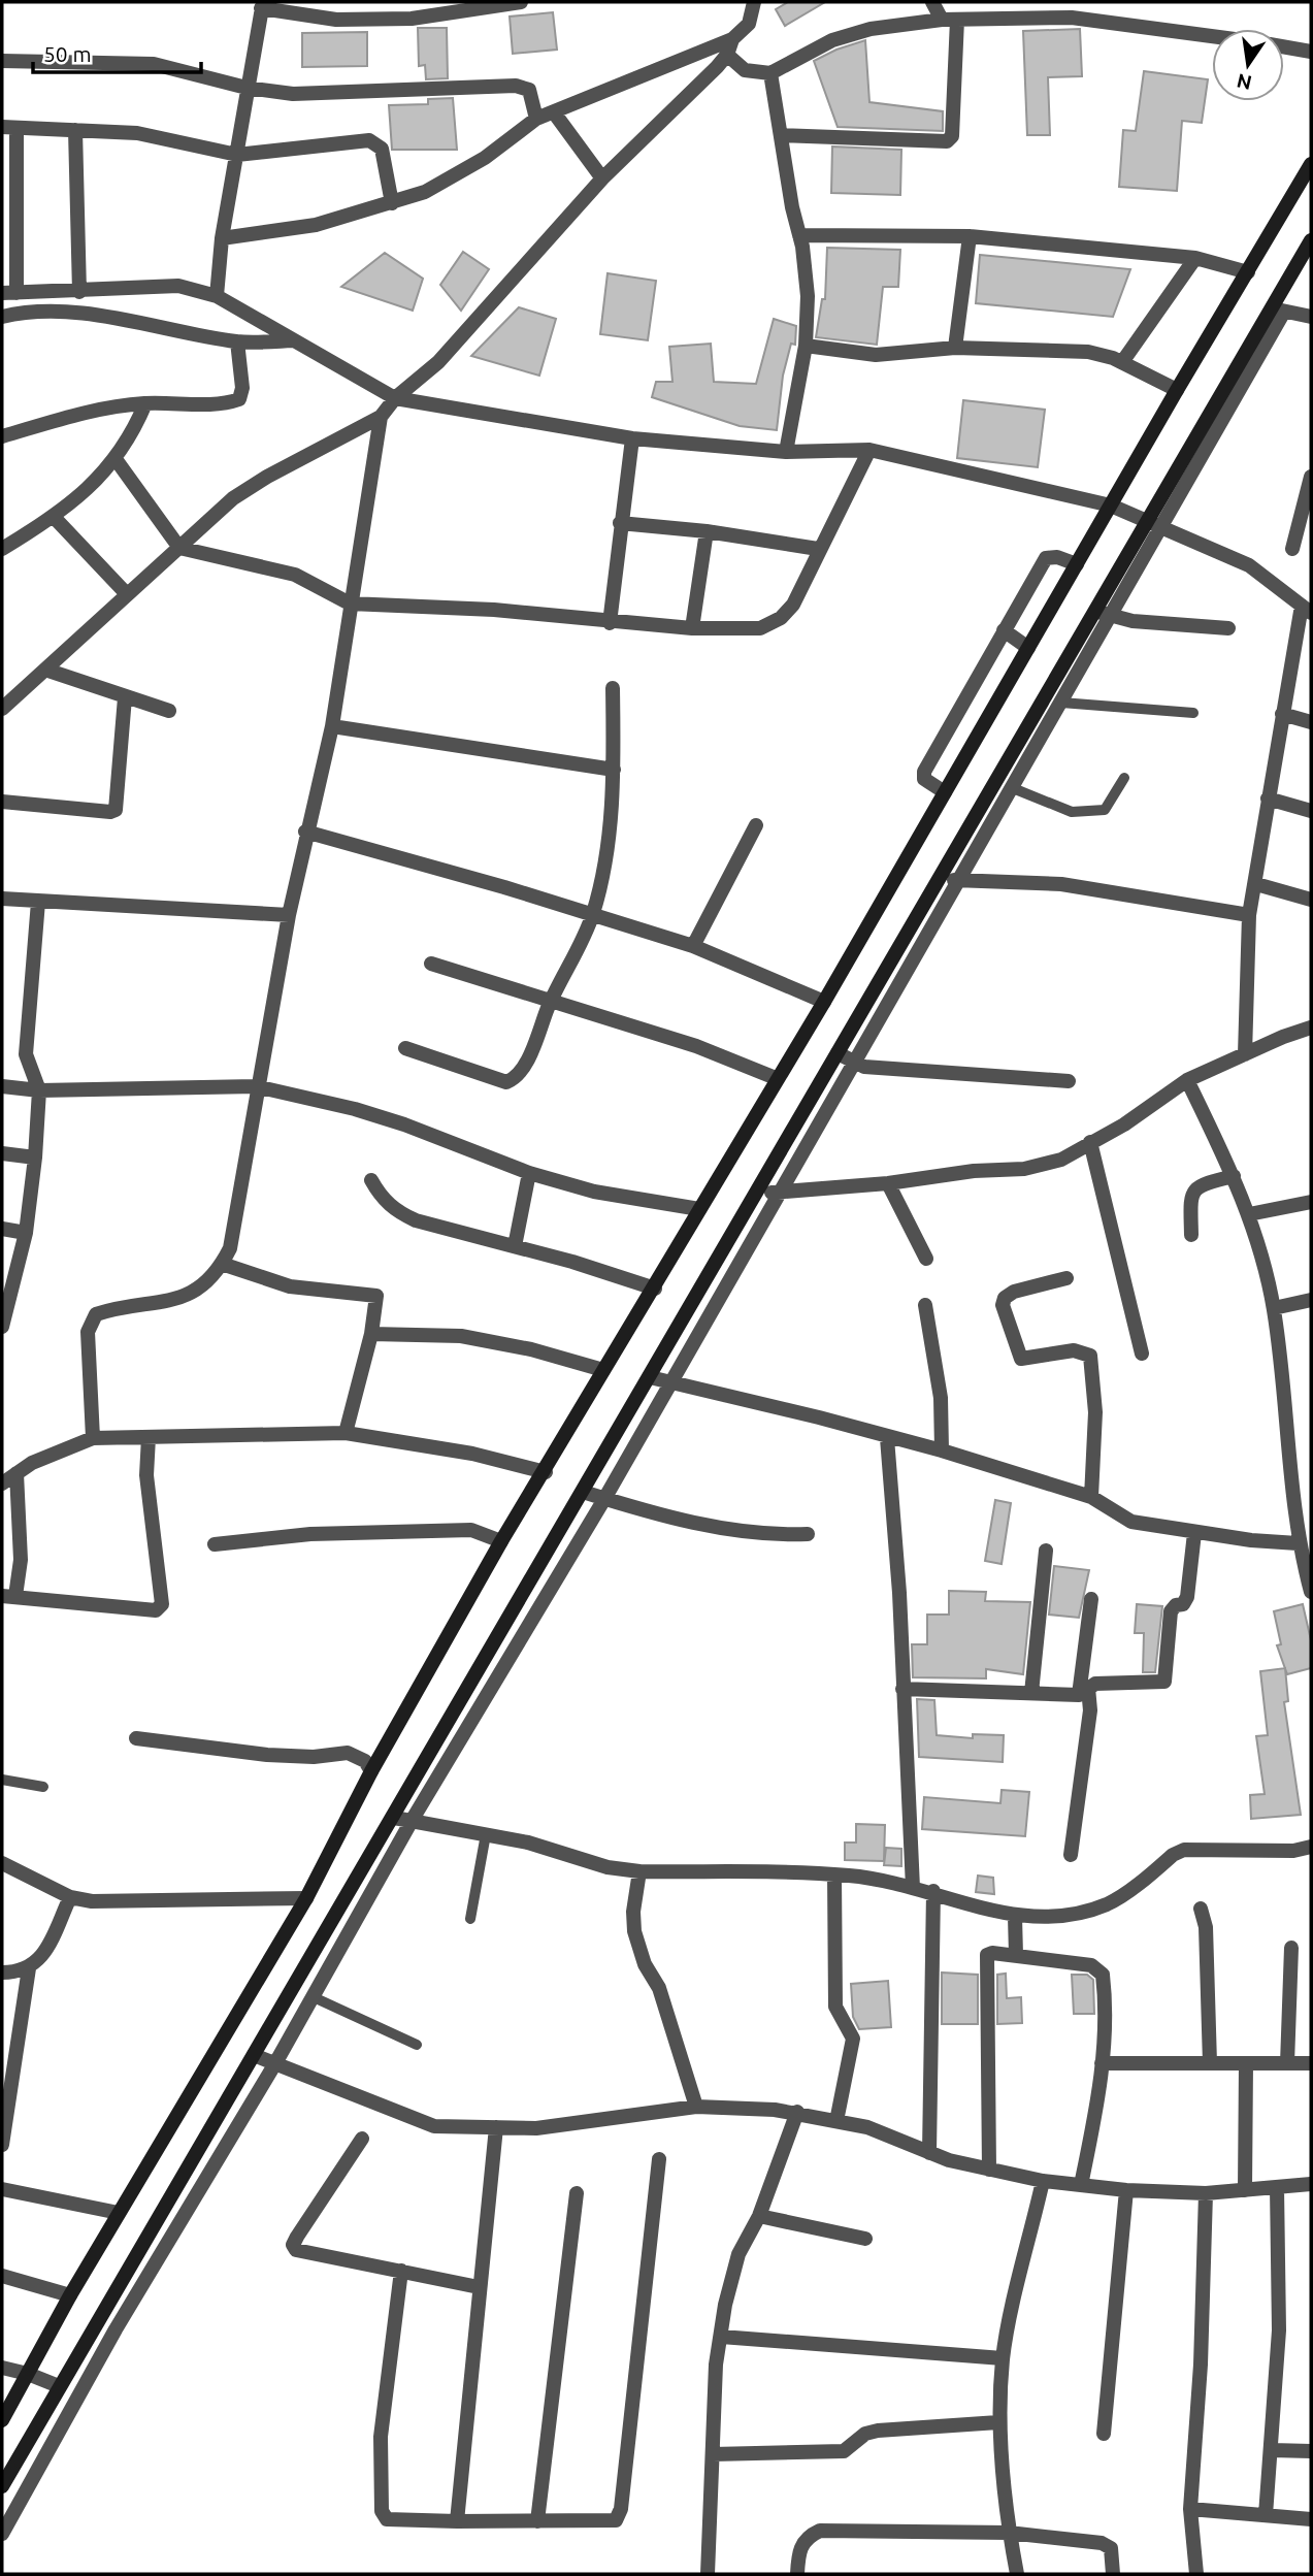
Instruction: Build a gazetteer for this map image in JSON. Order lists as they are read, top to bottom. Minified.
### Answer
{"scale_bar":"50 m","north":"bottom"}
